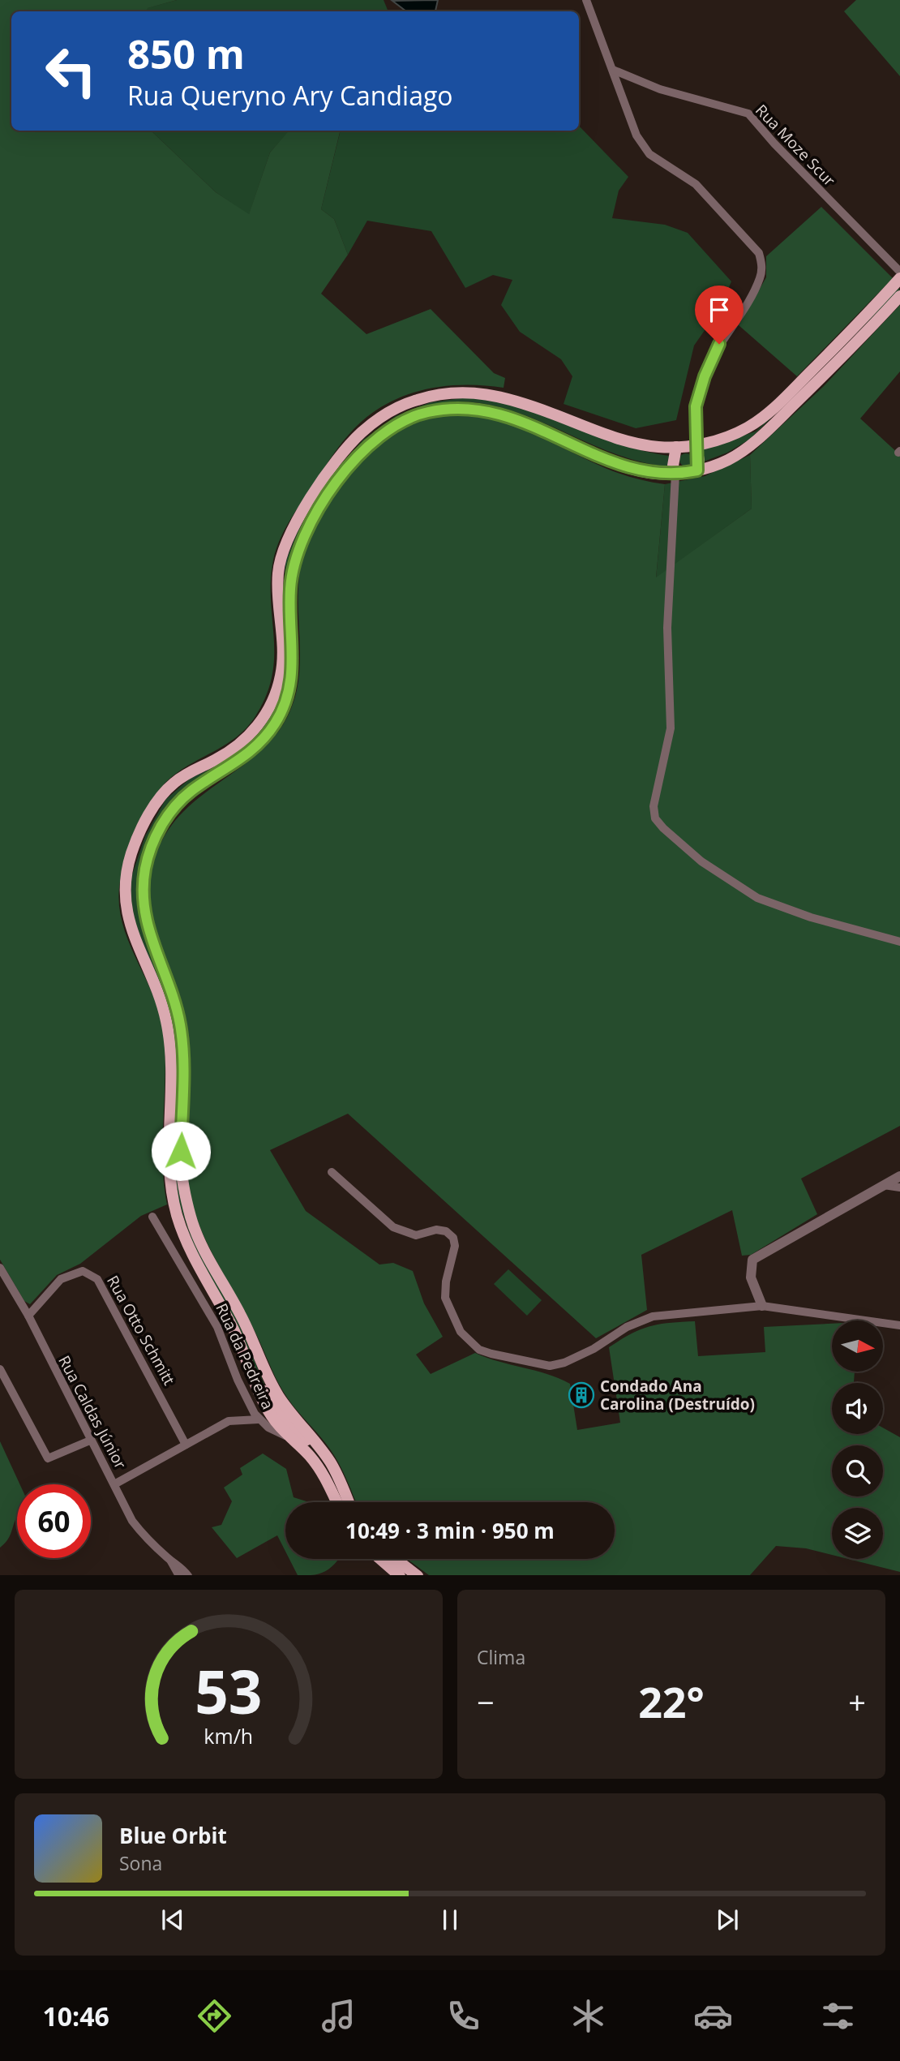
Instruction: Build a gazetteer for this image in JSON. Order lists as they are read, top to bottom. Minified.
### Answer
{"streets":{"street":["Rua Moze Scur","Rua Otto Schmitt","Rua da Pedreira","Rua Caldas Júnior"]},"crossings":[["Rua Otto Schmitt","Rua Caldas Júnior"]],"places":{"building":["Condado Ana Carolina (Destruído)"]},"north":"right","page":{"turn":["850 m","Rua Queryno Ary Candiago"],"limit":"60","trip":"10:49 · 3 min · 950 m","tile":"Clima","heat":["−","22°","+"],"song":["Blue Orbit","Sona"],"tabs":"10:46","gauge":["53","km/h"]}}
